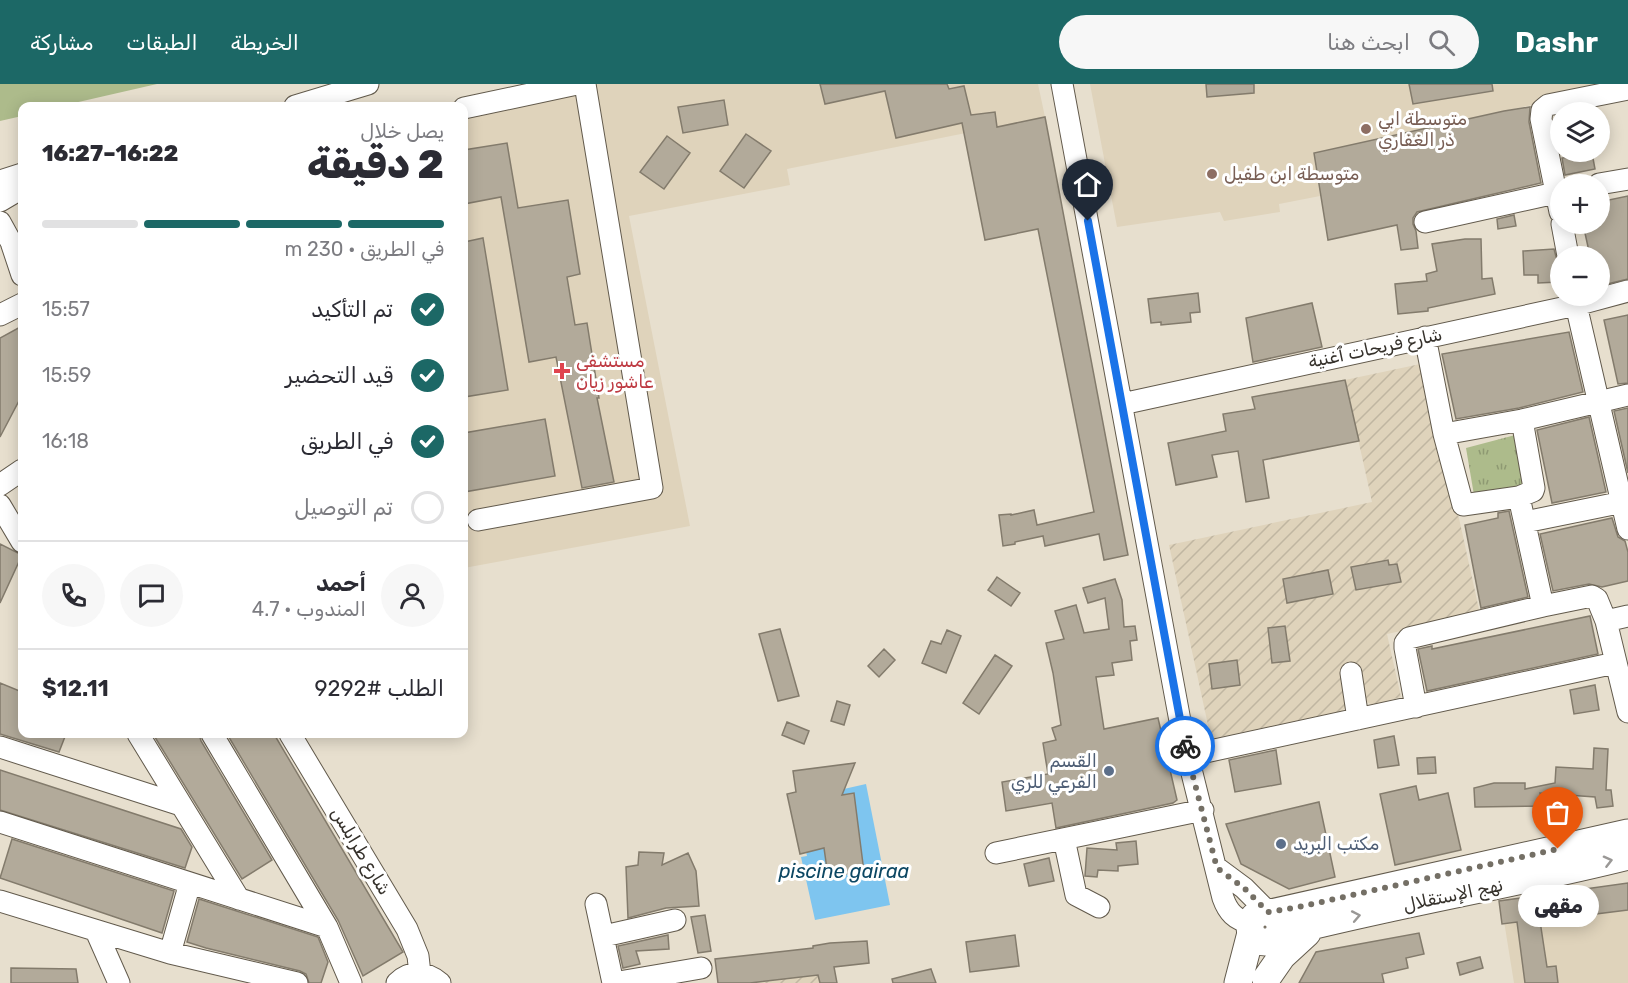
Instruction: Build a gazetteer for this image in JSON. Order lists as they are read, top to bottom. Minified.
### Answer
{"streets":{"main road":["نهج الإستقلال"],"street":["شارع فريحات ٱغنية","شارع طرابلس"]},"water":["piscine gairaa"],"places":{"other":["متوسطة ابي ذر الغفاري","متوسطة ابن طفيل","القسم الفرعي للري","مكتب البريد","مقهى"],"health":["مستشفى عاشور زيان"]},"page":{"header":"Dashr","search":"ابحث هنا","nav":["الخريطة","الطبقات","مشاركة"],"map_buttons":["+","−"],"heading":["2 دقيقة","يصل خلال","16:22–16:27"],"panel":["أحمد","المندوب · 4.7","الطلب #9292","$12.11"],"bar":"في الطريق · 230 m","list":[["تم التأكيد","15:57"],["قيد التحضير","15:59"],["في الطريق","16:18"],"تم التوصيل"],"bubble":"مقهى"}}
